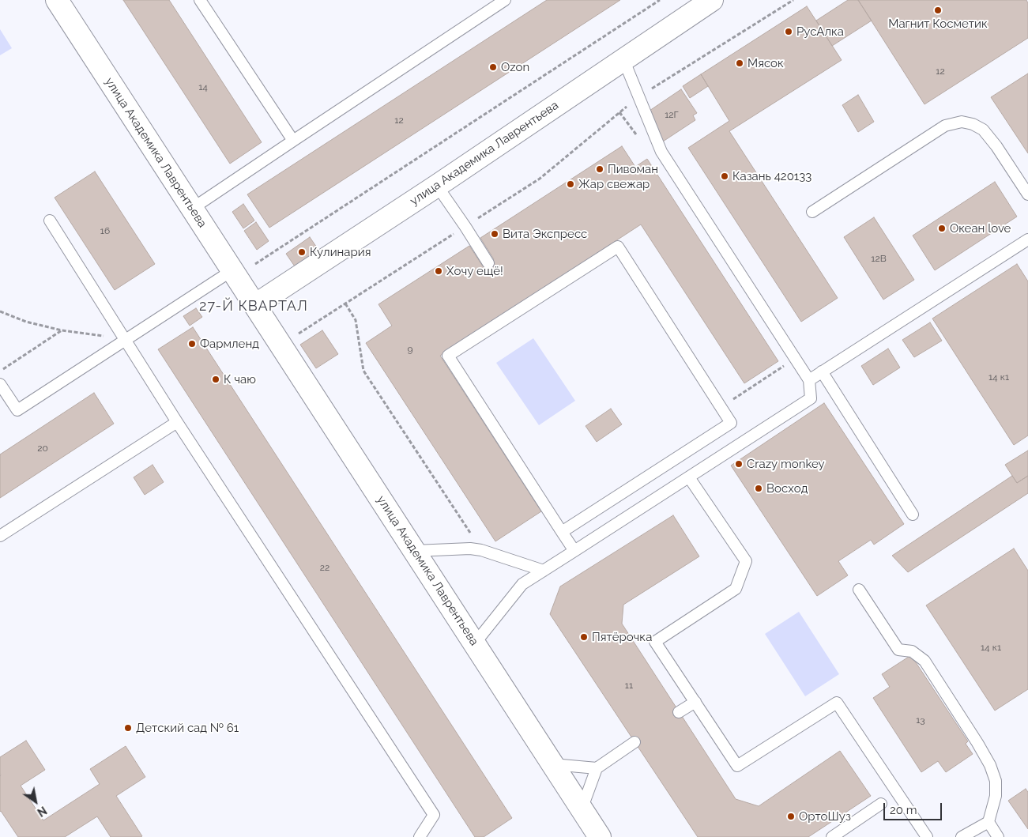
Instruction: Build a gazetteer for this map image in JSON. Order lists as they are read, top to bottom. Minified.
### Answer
{"streets":{"street":["улица Академика Лаврентьева"]},"districts":["27-Й КВАРТАЛ"],"places":["Магнит Косметик","РусАлка","Мясок","Ozon","Пивоман","Казань 420133","Жар свежар","Океан love","Вита Экспресс","Кулинария","Хочу ещё!","Фармленд","К чаю","Crazy monkey","Восход","Пятёрочка","Детский сад № 61","ОртоШуз"],"house_numbers":["12","14","12Г","12","16","12В","9","14 к1","20","22","14 к1","11","13"],"scale_bar":"20 m","north":"bottom right"}
